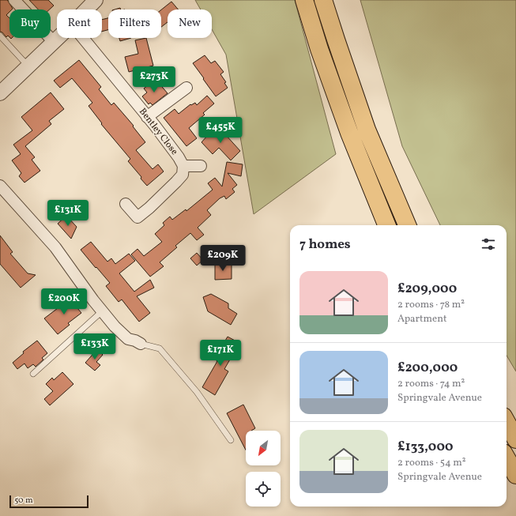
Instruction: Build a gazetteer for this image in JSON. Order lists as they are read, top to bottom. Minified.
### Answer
{"streets":{"street":["Bentley Close"]},"scale_bar":"50 m","north":"bottom left","page":{"chip":["Buy","Rent","Filters","New"],"price":["£273K","£455K","£131K","£209K","£200K","£133K","£171K"],"heading":"7 homes","list":[{"name":"£209,000","note":"2 rooms · 78 m² · Apartment"},{"name":"£200,000","note":"2 rooms · 74 m² · Springvale Avenue"},{"name":"£133,000","note":"2 rooms · 54 m² · Springvale Avenue"}],"scale":"50 m"}}
